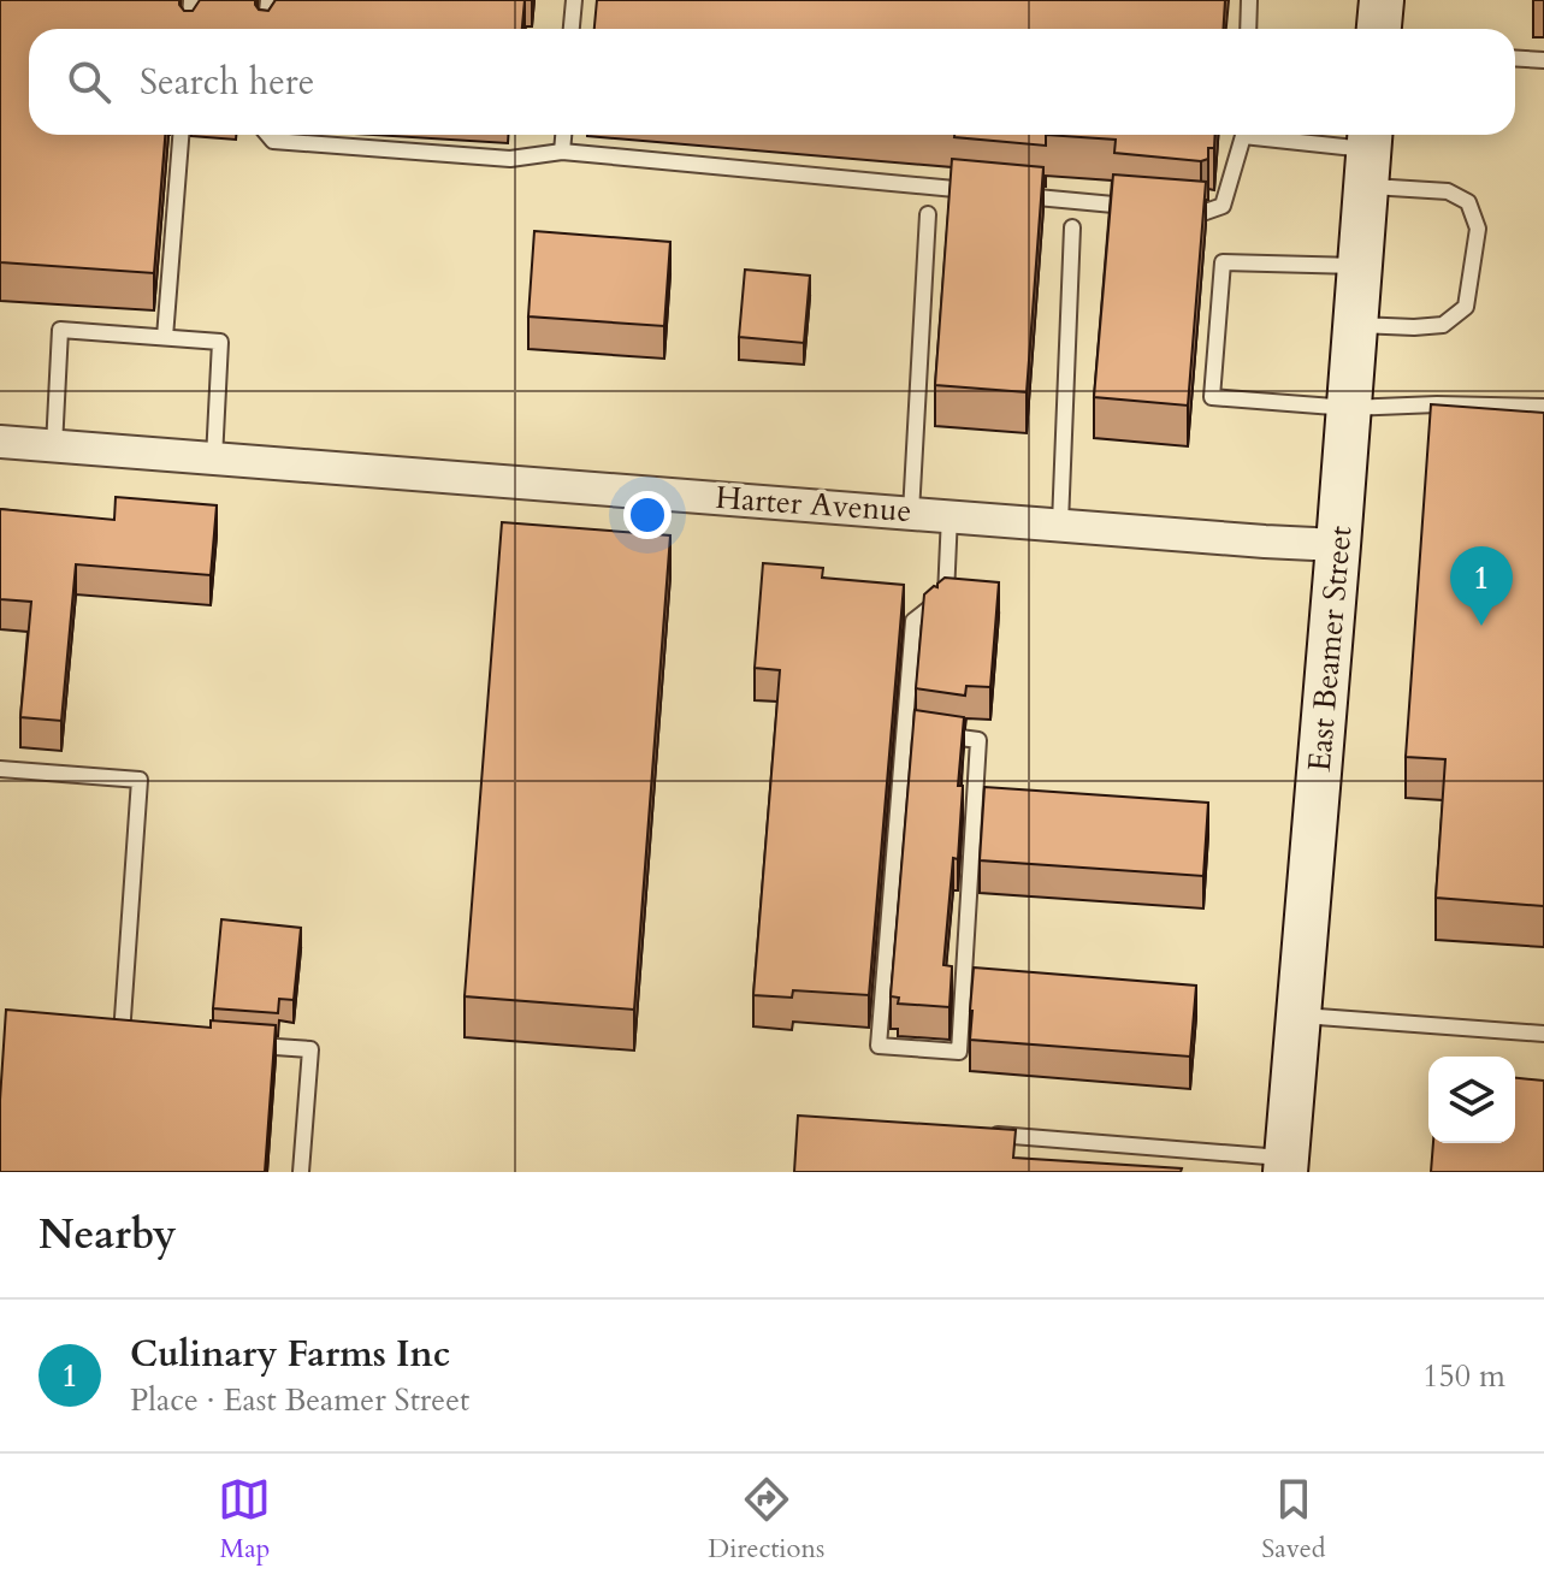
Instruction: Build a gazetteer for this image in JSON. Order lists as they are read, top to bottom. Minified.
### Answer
{"streets":{"street":["Harter Avenue","East Beamer Street"]},"crossings":[["Harter Avenue","East Beamer Street"]],"page":{"search":"Search here","pins":"1","heading":"Nearby","list":[{"mark":"1","name":"Culinary Farms Inc","note":"Place · East Beamer Street","value":"150 m"}],"nav":["Map","Directions","Saved"]}}
